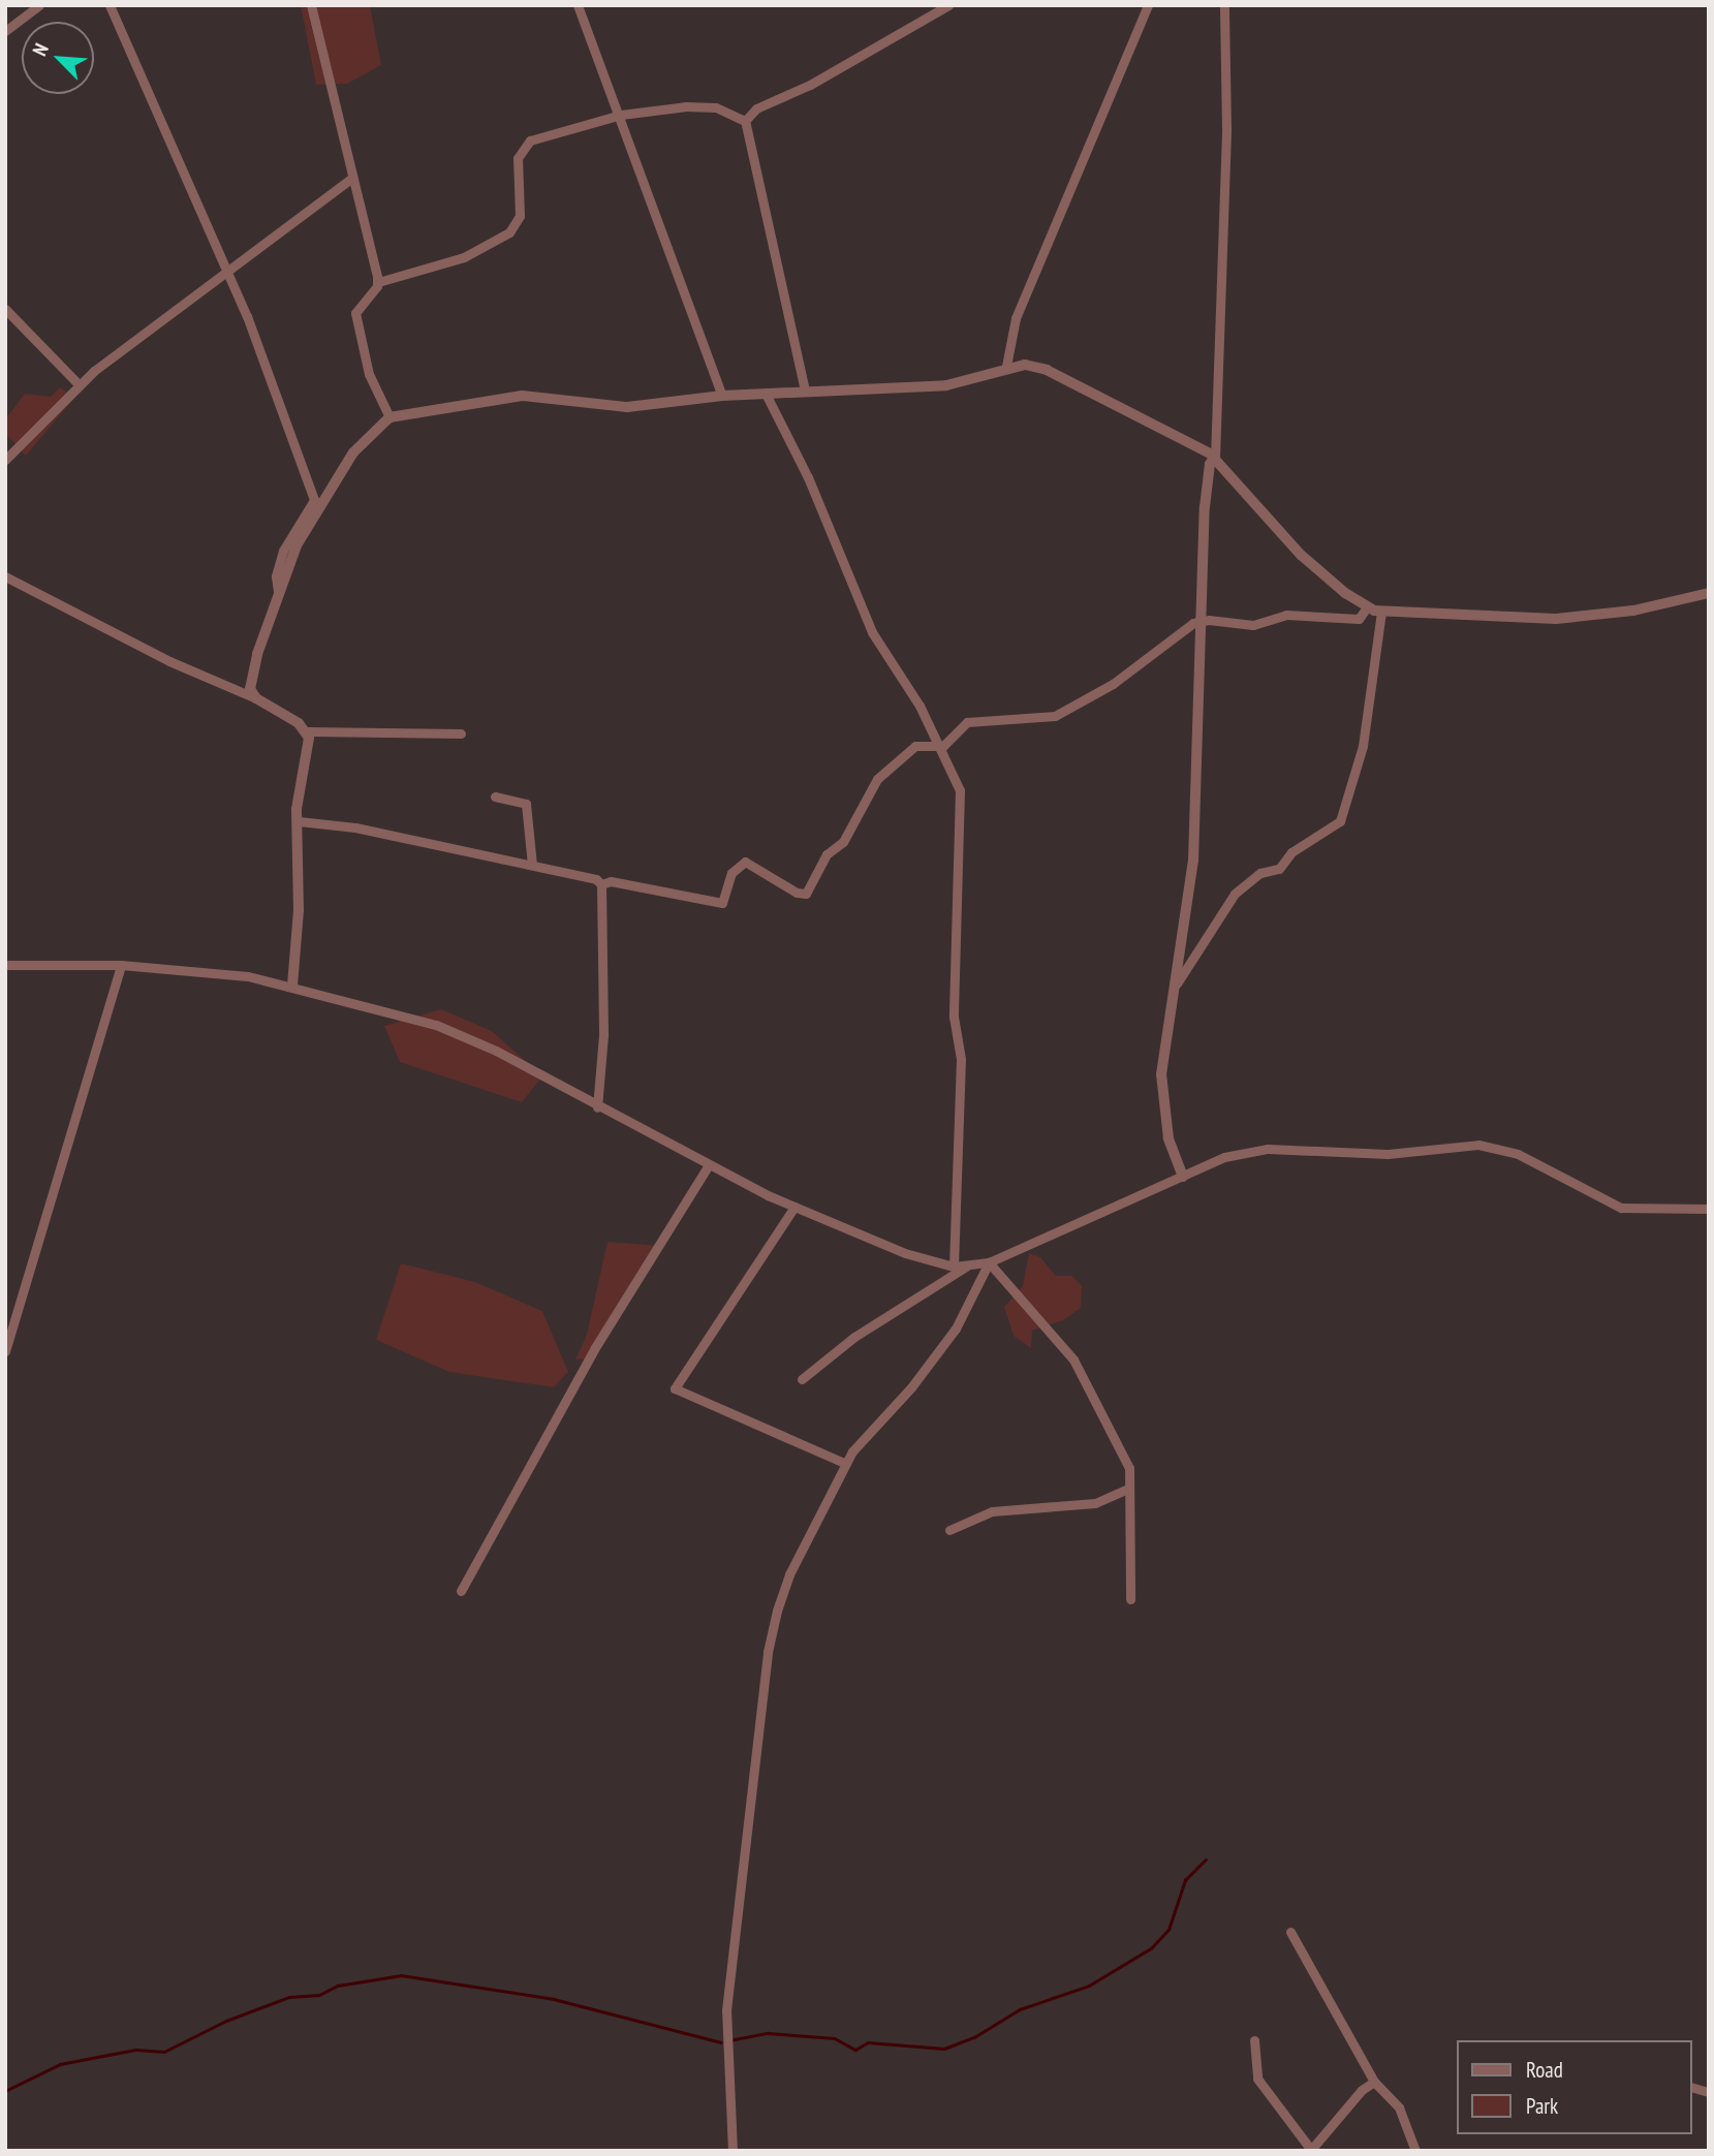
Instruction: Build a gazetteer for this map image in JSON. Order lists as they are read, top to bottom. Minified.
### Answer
{"legend":["Road","Park"],"north":"top left"}
